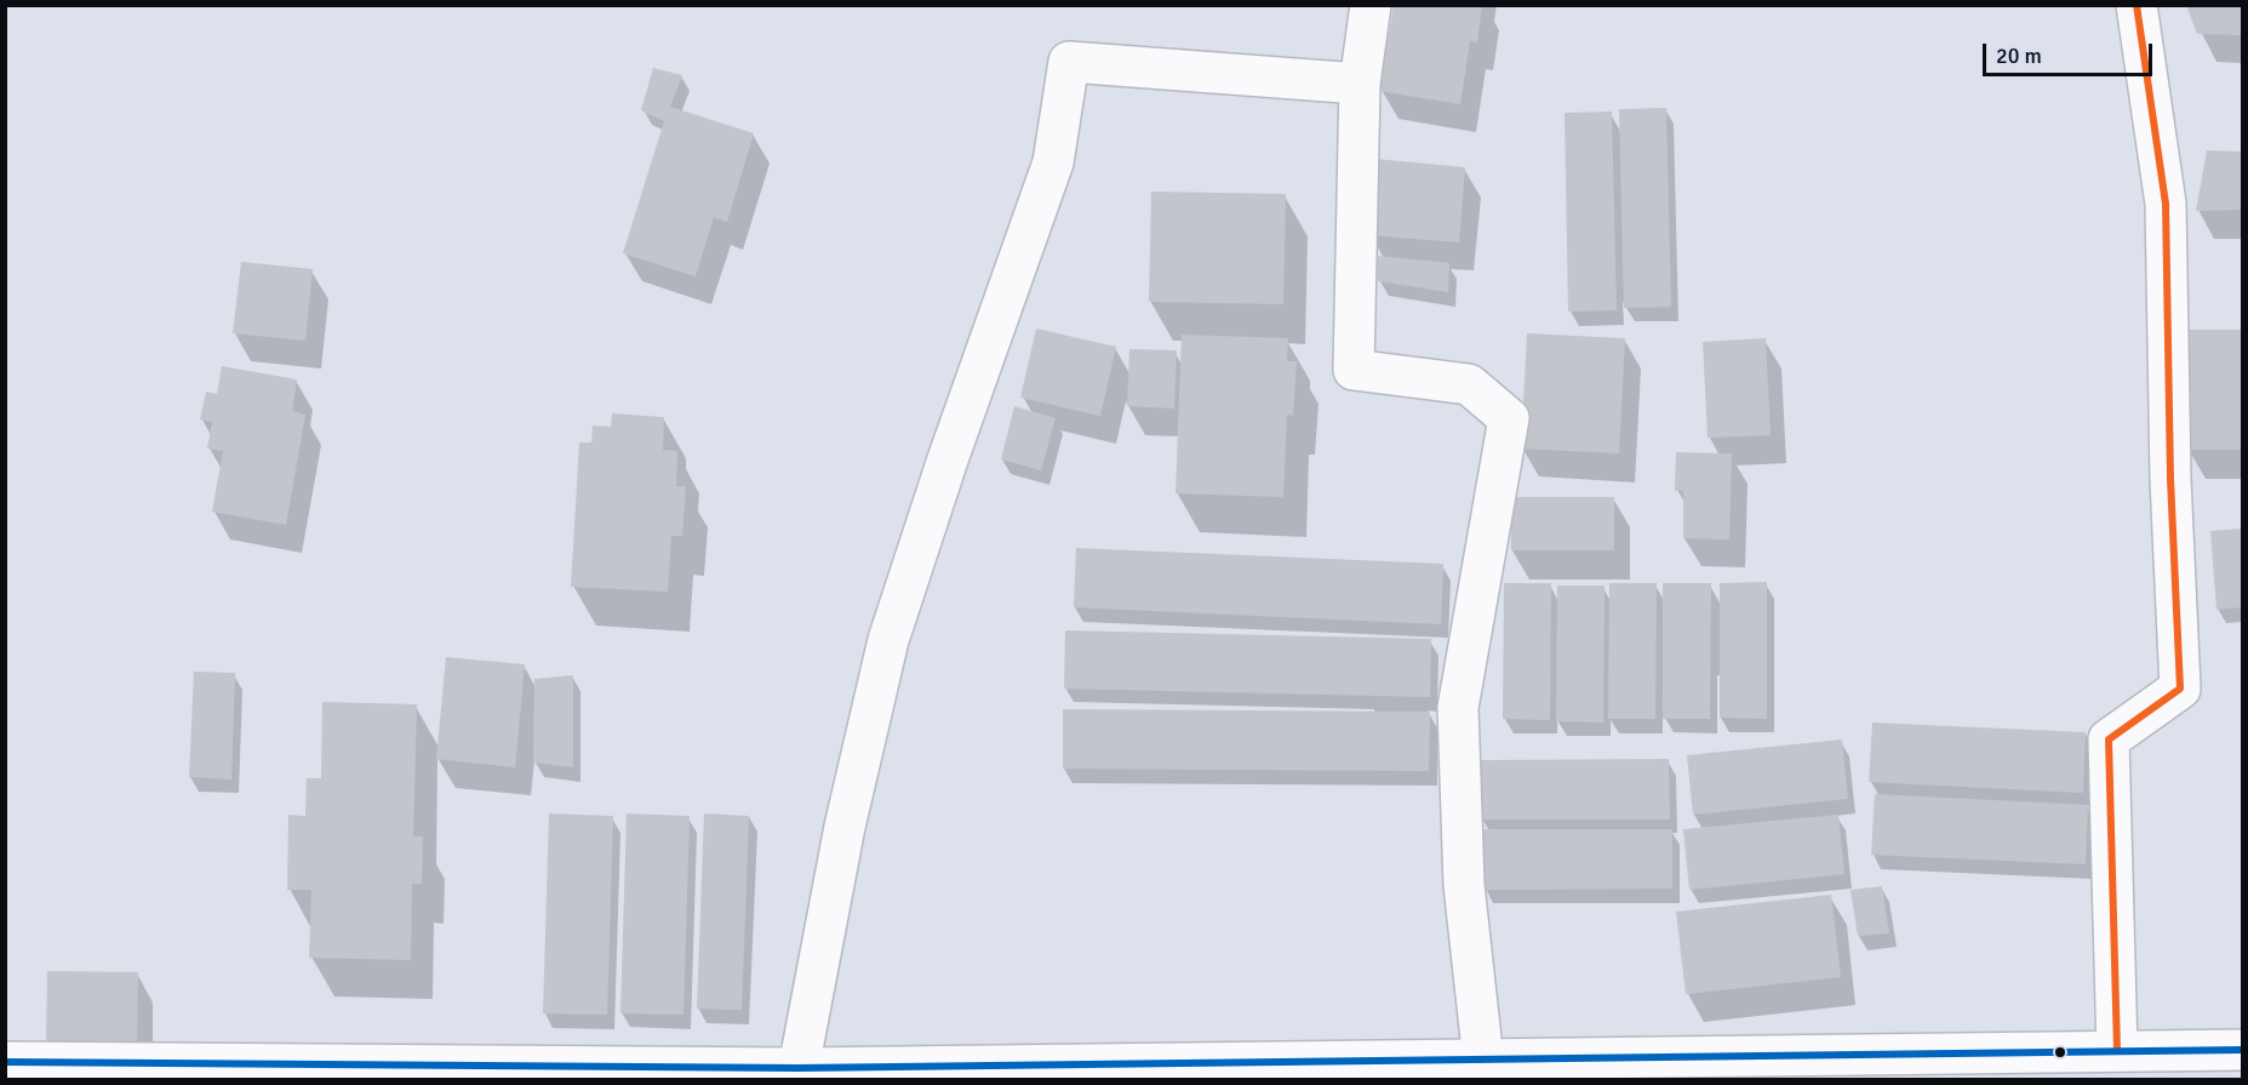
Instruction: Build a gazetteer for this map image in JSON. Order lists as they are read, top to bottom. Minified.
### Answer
{"scale_bar":"20 m"}
